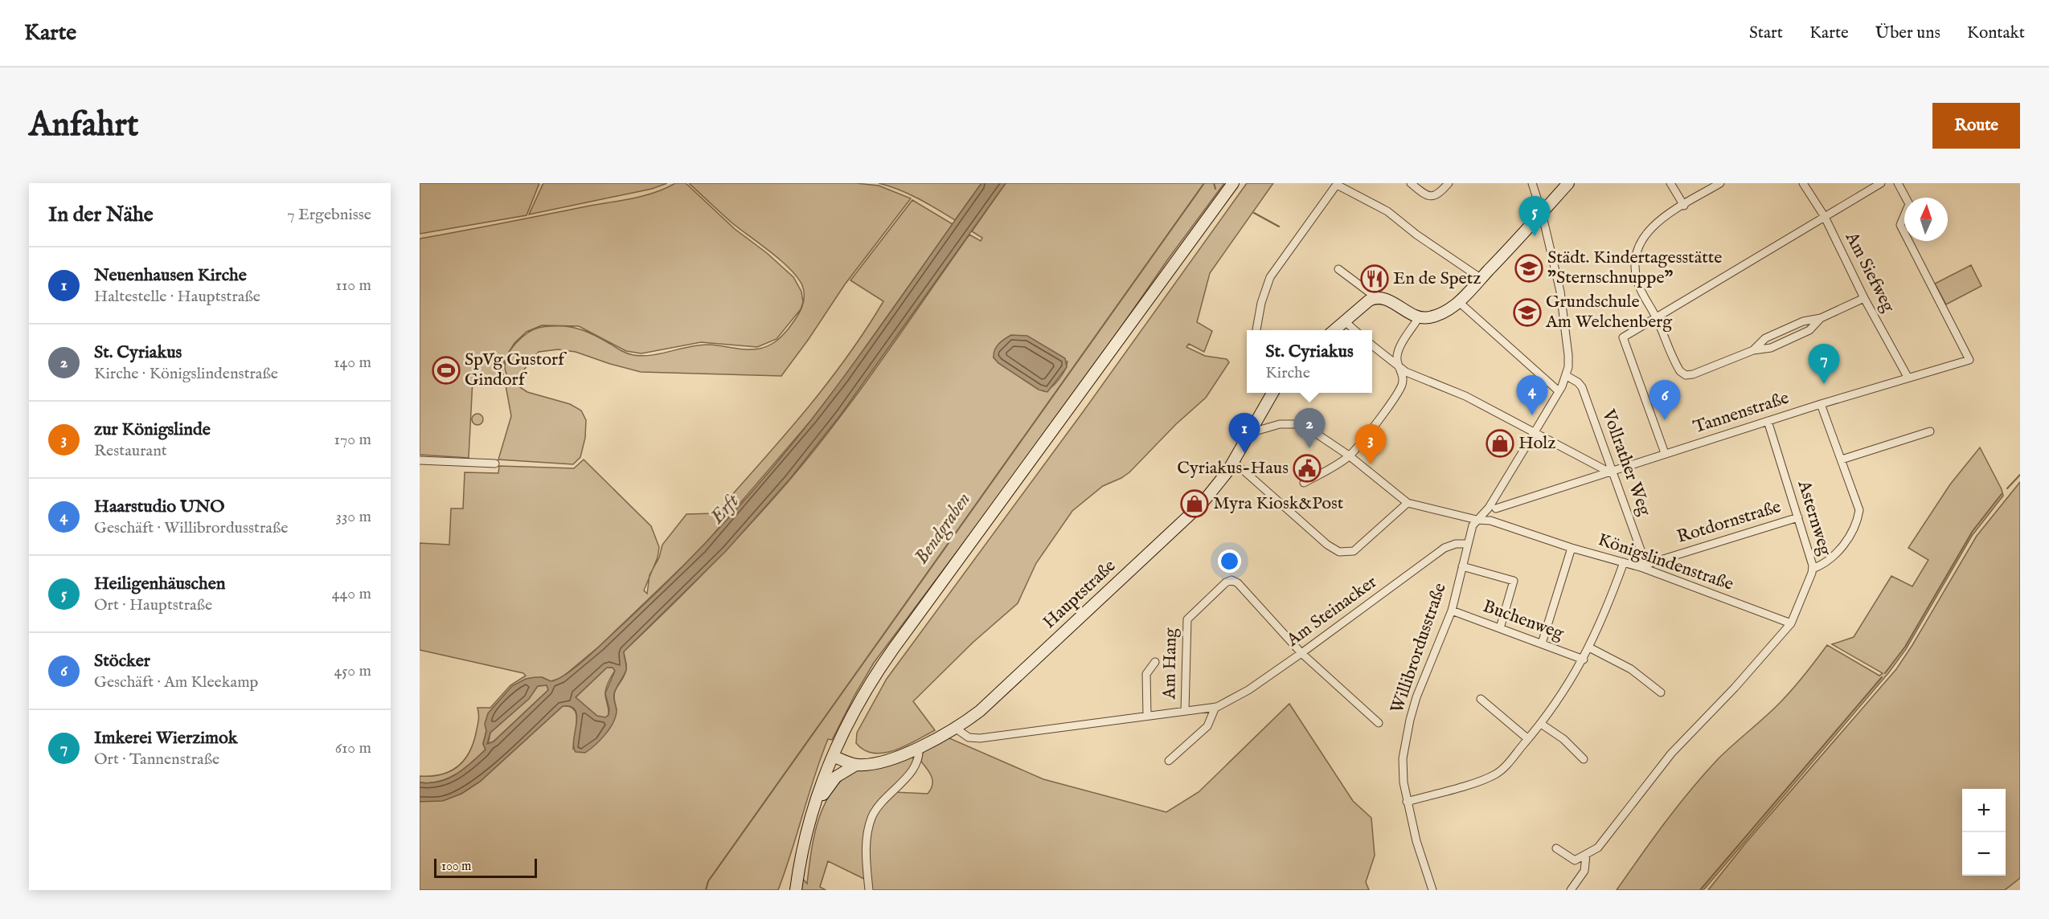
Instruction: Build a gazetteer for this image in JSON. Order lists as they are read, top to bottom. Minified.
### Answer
{"streets":{"street":["Am Siefweg","Tannenstraße","Vollrather Weg","Asternweg","Rotdornstraße","Königslindenstraße","Hauptstraße","Am Steinacker","Buchenweg","Willibrordusstraße","Am Hang"]},"crossings":[["Am Siefweg","Tannenstraße"],["Tannenstraße","Vollrather Weg"],["Tannenstraße","Asternweg"],["Vollrather Weg","Rotdornstraße"],["Vollrather Weg","Königslindenstraße"],["Vollrather Weg","Willibrordusstraße"],["Asternweg","Rotdornstraße"],["Asternweg","Königslindenstraße"],["Rotdornstraße","Königslindenstraße"],["Königslindenstraße","Hauptstraße"],["Königslindenstraße","Willibrordusstraße"],["Hauptstraße","Am Steinacker"],["Am Steinacker","Willibrordusstraße"],["Am Steinacker","Am Hang"],["Buchenweg","Willibrordusstraße"]],"water":["Erft","Bendgraben"],"places":{"school or university":["Städt. Kindertagesstätte \"Sternschnuppe\"","Grundschule Am Welchenberg"],"restaurant":["En de Spetz"],"sports":["SpVg Gustorf Gindorf"],"shop":["Holz","Myra Kiosk&Post"],"public building":["Cyriakus-Haus"]},"scale_bar":"100 m","north":"top","page":{"header":"Karte","nav":["Start","Karte","Über uns","Kontakt"],"buttons":"Route","title":"Anfahrt","heading":["In der Nähe","7 Ergebnisse"],"pins":["5","7","4","6","2","1","3"],"list":[{"mark":"1","name":"Neuenhausen Kirche","note":"Haltestelle · Hauptstraße","value":"110 m"},{"mark":"2","name":"St. Cyriakus","note":"Kirche · Königslindenstraße","value":"140 m"},{"mark":"3","name":"zur Königslinde","note":"Restaurant","value":"170 m"},{"mark":"4","name":"Haarstudio UNO","note":"Geschäft · Willibrordusstraße","value":"330 m"},{"mark":"5","name":"Heiligenhäuschen","note":"Ort · Hauptstraße","value":"440 m"},{"mark":"6","name":"Stöcker","note":"Geschäft · Am Kleekamp","value":"450 m"},{"mark":"7","name":"Imkerei Wierzimok","note":"Ort · Tannenstraße","value":"610 m"}],"popup":["St. Cyriakus","Kirche"],"map_buttons":["+","−"],"scale":"100 m"}}
